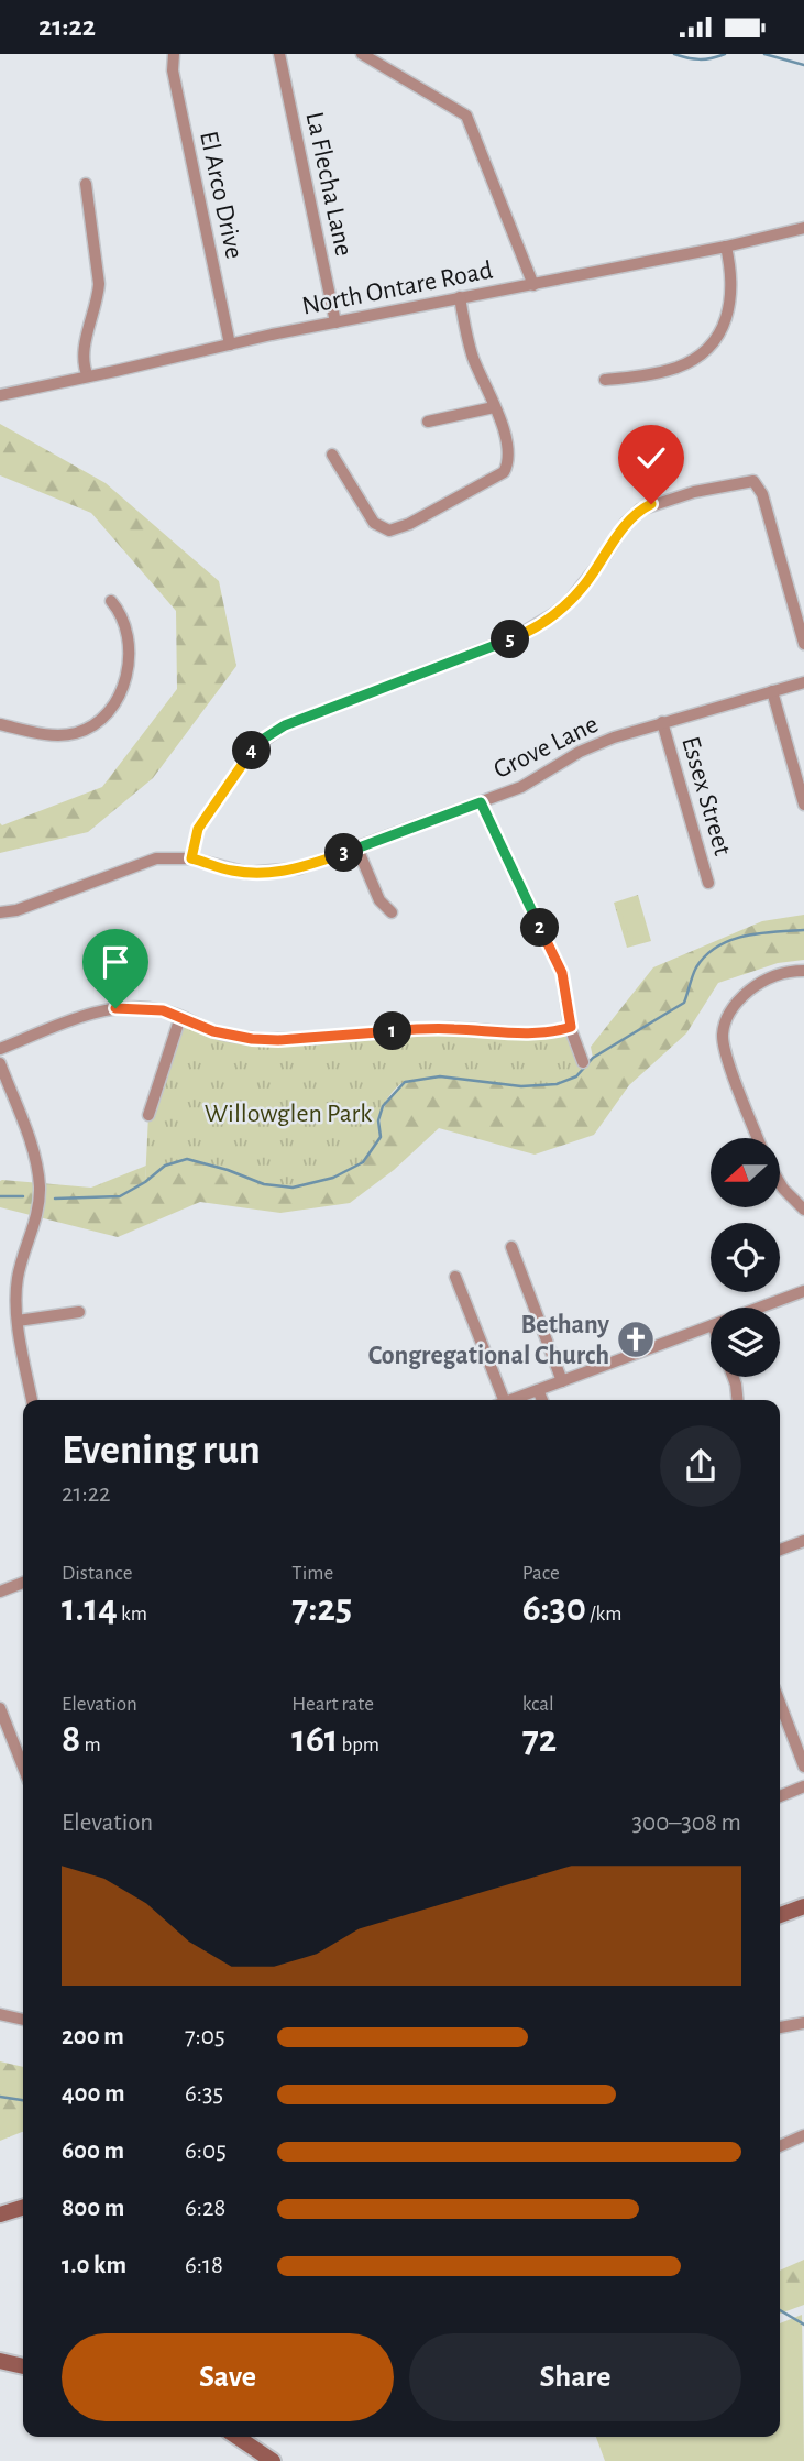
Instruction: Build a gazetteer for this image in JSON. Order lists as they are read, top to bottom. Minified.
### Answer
{"streets":{"street":["La Flecha Lane","El Arco Drive","North Ontare Road","Grove Lane","Essex Street"]},"crossings":[["La Flecha Lane","North Ontare Road"],["El Arco Drive","North Ontare Road"],["Grove Lane","Essex Street"]],"parks":["Willowglen Park"],"places":{"church":["Bethany Congregational Church"]},"north":"left","page":{"status":"21:22","pins":["5","4","3","2","1"],"heading":["Evening run","21:22"],"stats":[["Distance","1.14 km"],["Time","7:25"],["Pace","6:30 /km"],["Elevation","8 m"],["Heart rate","161 bpm"],["kcal","72"]],"chart":["Elevation","300–308 m"],"list":[{"name":"200 m","note":"7:05"},{"name":"400 m","note":"6:35"},{"name":"600 m","note":"6:05"},{"name":"800 m","note":"6:28"},{"name":"1.0 km","note":"6:18"}],"buttons":["Save","Share"]}}
